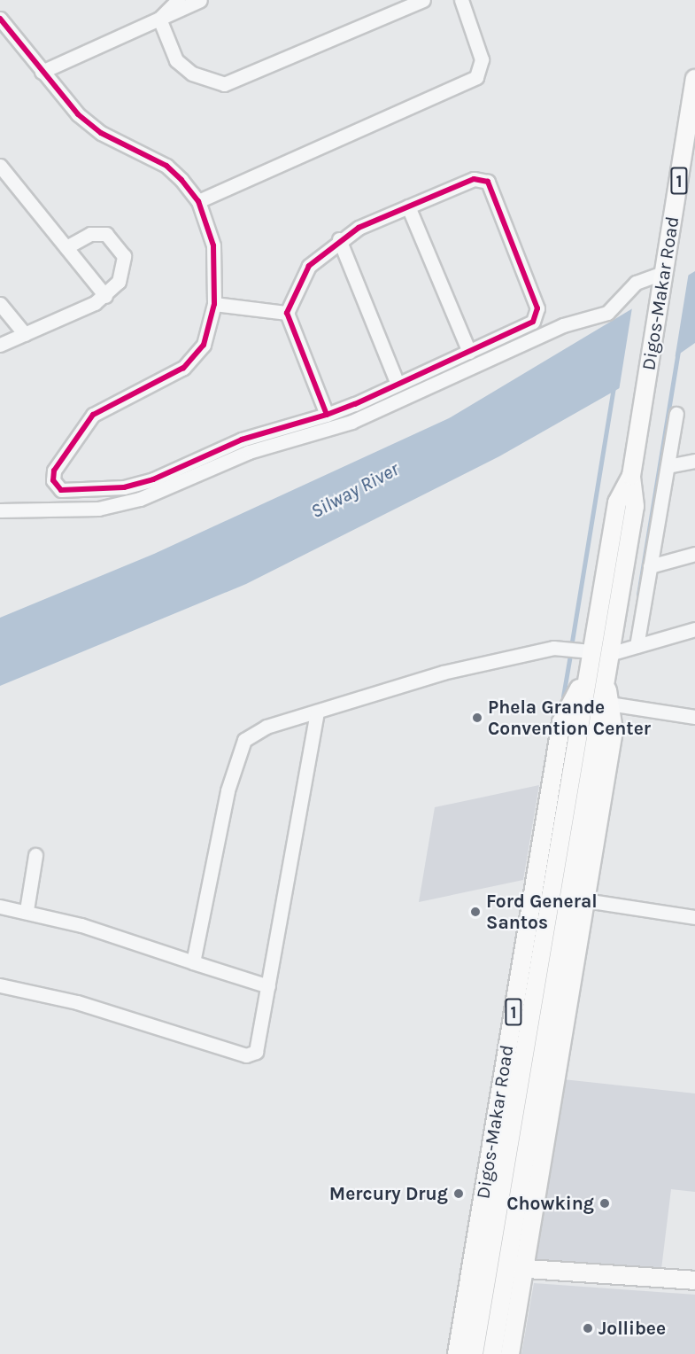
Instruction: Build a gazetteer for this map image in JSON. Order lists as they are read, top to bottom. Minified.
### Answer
{"streets":{"main road":["1","Digos-Makar Road"]},"water":["Silway River"],"places":["Phela Grande Convention Center","Ford General Santos","Mercury Drug","Chowking","Jollibee"]}
